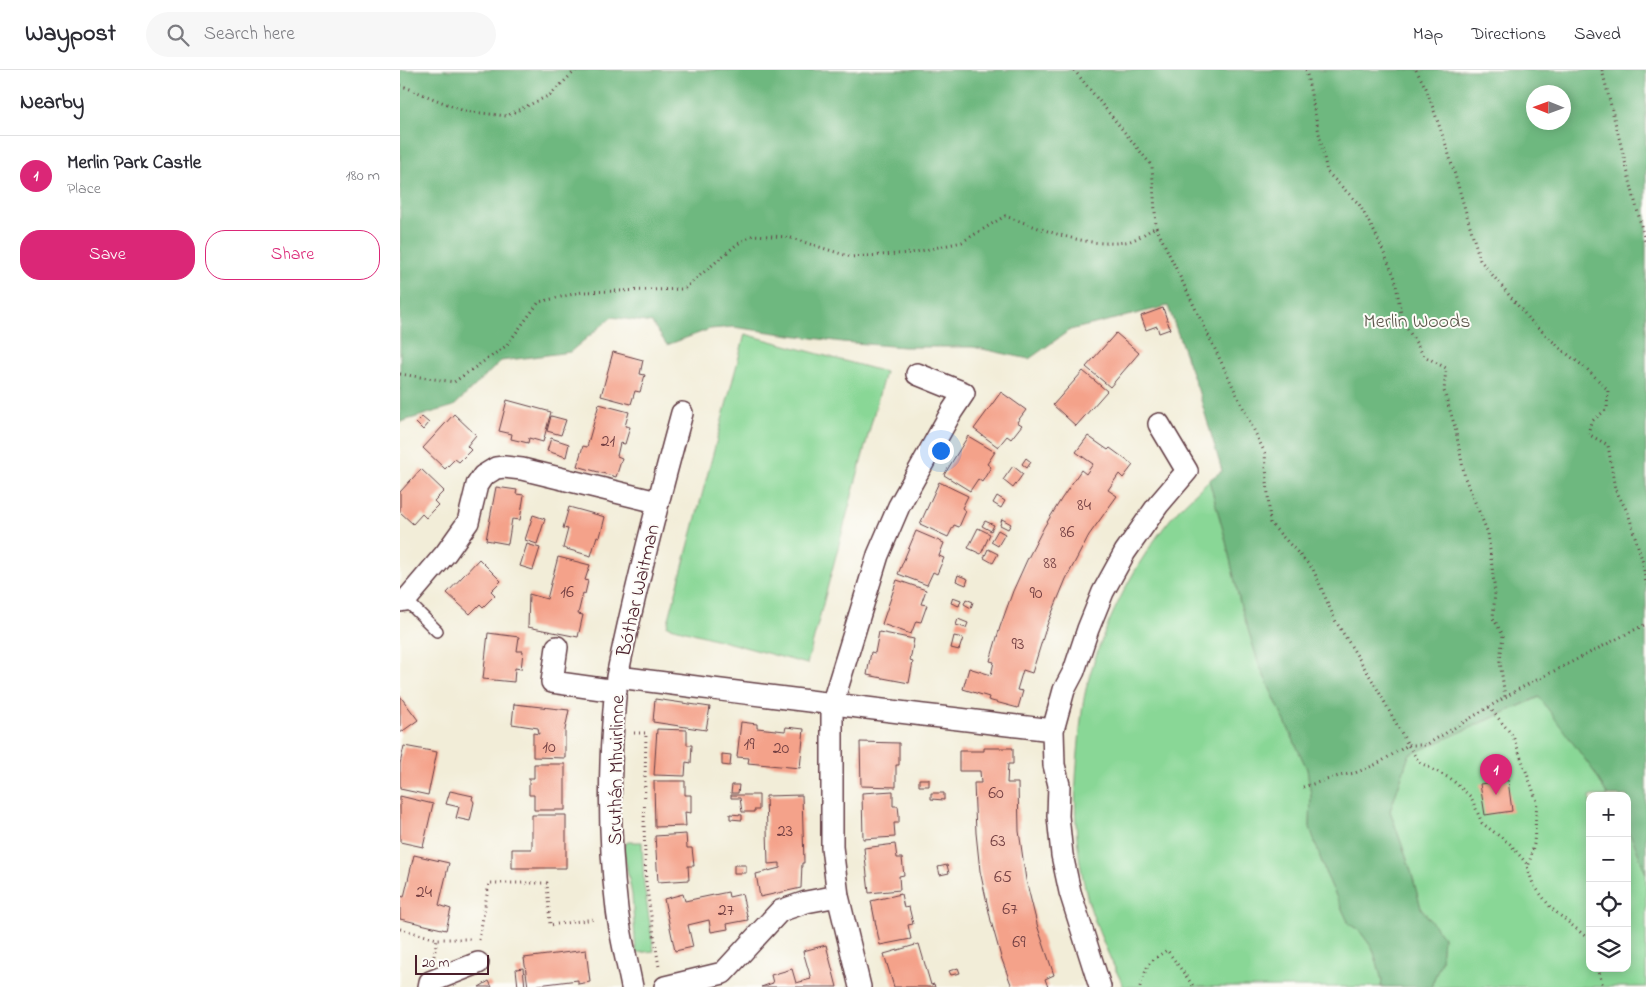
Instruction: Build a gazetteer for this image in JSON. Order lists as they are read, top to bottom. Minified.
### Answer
{"streets":{"street":["Bóthar Waitman","Sruthán Mhuirlinne"]},"crossings":[["Bóthar Waitman","Sruthán Mhuirlinne"]],"parks":["Merlin Woods"],"house_numbers":["21","84","86","88","16","90","93","19","10","20","60","23","63","65","24","67","27","69"],"scale_bar":"20 m","north":"left","page":{"header":"Waypost","search":"Search here","nav":["Map","Directions","Saved"],"heading":"Nearby","list":[{"mark":"1","name":"Merlin Park Castle","note":"Place","value":"180 m"}],"buttons":["Save","Share"],"pins":"1","map_buttons":["+","−"],"scale":"20 m"}}
